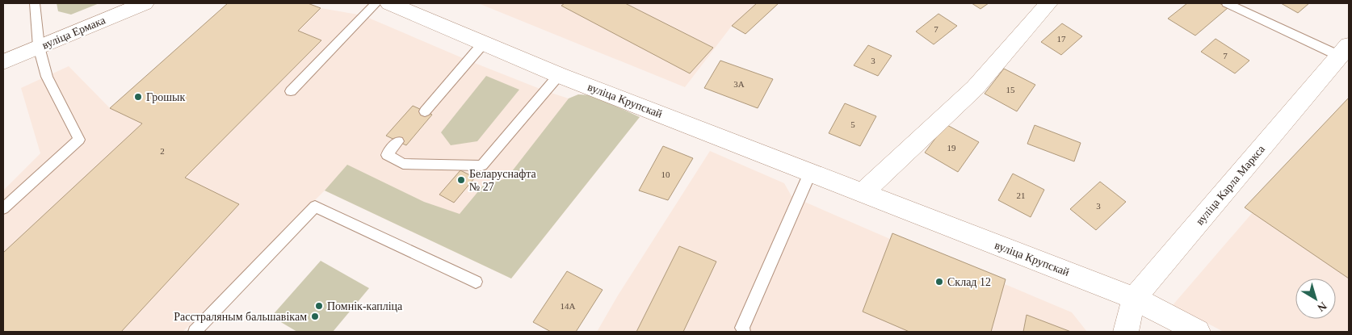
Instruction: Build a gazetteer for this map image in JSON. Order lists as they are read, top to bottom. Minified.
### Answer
{"streets":{"street":["вуліца Ермака","вуліца Крупскай","вуліца Карла Маркса"]},"crossings":[["вуліца Крупскай","вуліца Карла Маркса"]],"places":["Грошык","Беларуснафта № 27","Склад 12","Помнік-капліца","Расстраляным бальшавікам"],"house_numbers":["7","17","7","3","3А","15","5","19","2","10","21","3","14А"],"north":"bottom right"}
